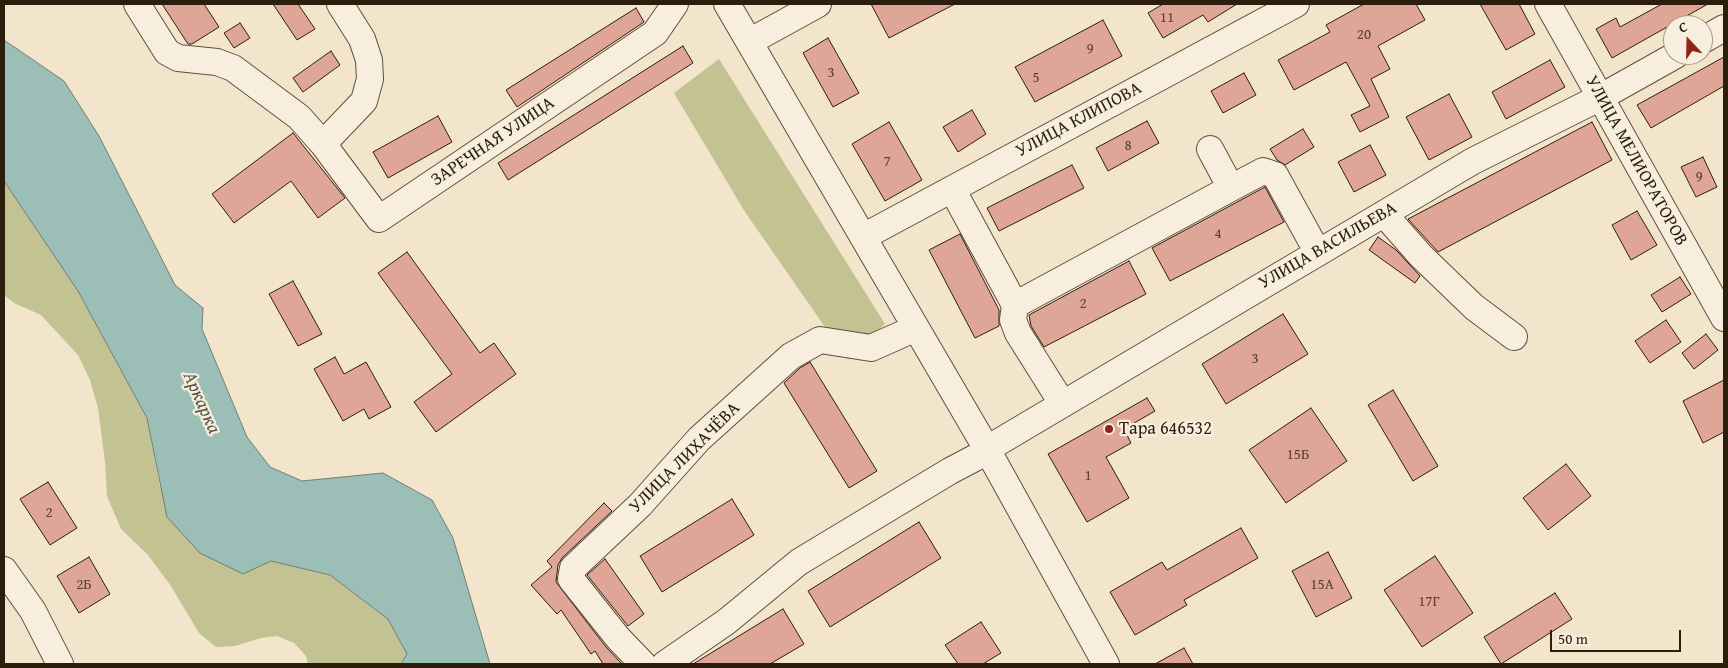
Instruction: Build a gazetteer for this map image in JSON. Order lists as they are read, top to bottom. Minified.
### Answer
{"streets":{"street":["УЛИЦА КЛИПОВА","ЗАРЕЧНАЯ УЛИЦА","УЛИЦА МЕЛИОРАТОРОВ","УЛИЦА ВАСИЛЬЕВА","УЛИЦА ЛИХАЧЁВА"]},"crossings":[["УЛИЦА МЕЛИОРАТОРОВ","УЛИЦА ВАСИЛЬЕВА"]],"water":["Аркарка"],"places":["Тара 646532"],"house_numbers":["11","20","9","3","5","8","7","9","4","2","3","15Б","1","2","2Б","15А","17Г"],"scale_bar":"50 m","north":"top"}
